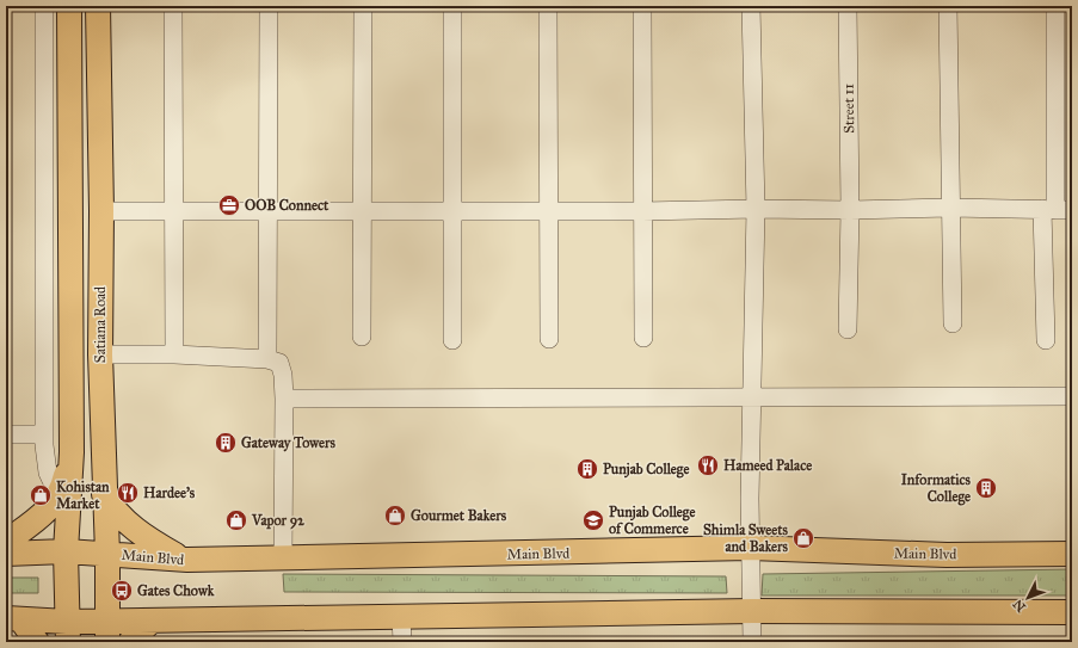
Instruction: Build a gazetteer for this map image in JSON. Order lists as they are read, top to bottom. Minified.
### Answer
{"streets":{"main road":["Satiana Road","Main Blvd"],"street":["Street 11"]},"crossings":[["Satiana Road","Main Blvd"]],"places":{"office":["OOB Connect"],"building":["Gateway Towers","Punjab College","Informatics College"],"restaurant":["Hameed Palace","Hardee's"],"shop":["Kohistan Market","Gourmet Bakers","Vapor 92","Shimla Sweets and Bakers"],"school or university":["Punjab College of Commerce"],"bus stop":["Gates Chowk"]},"north":"bottom left"}
